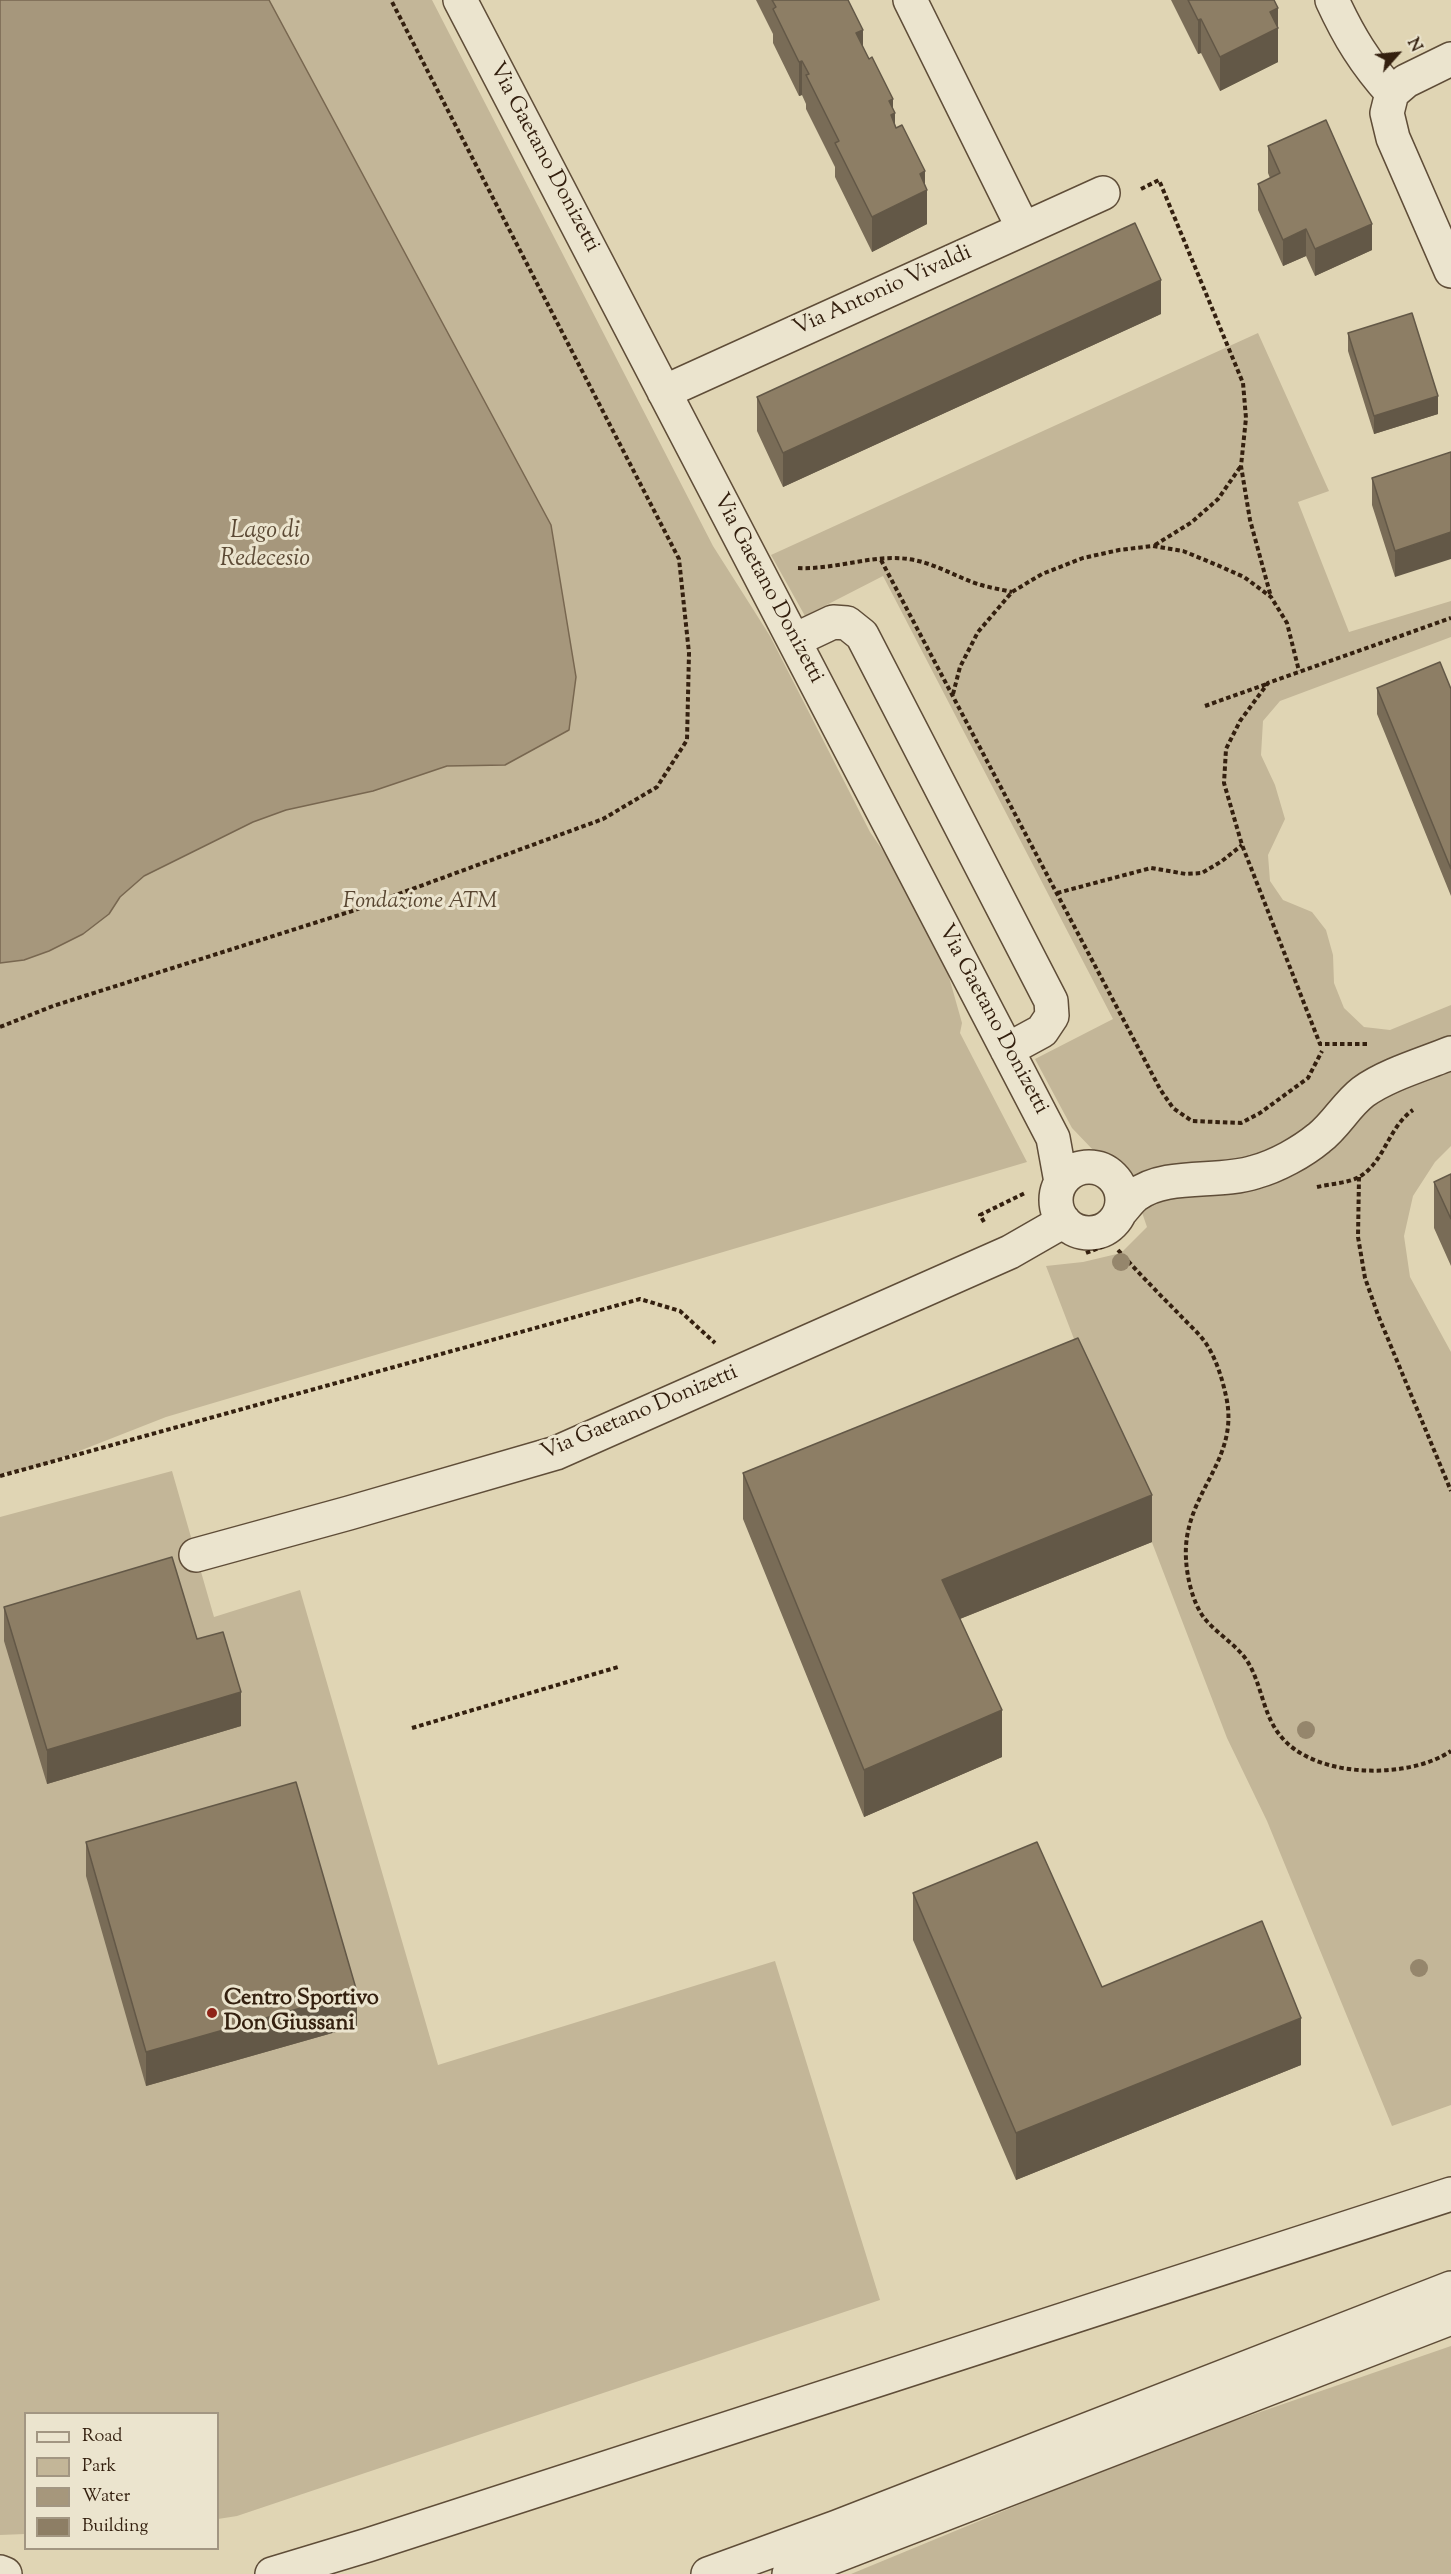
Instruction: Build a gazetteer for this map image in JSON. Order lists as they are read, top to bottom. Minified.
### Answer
{"streets":{"street":["Via Gaetano Donizetti","Via Antonio Vivaldi"]},"crossings":[["Via Gaetano Donizetti","Via Antonio Vivaldi"]],"water":["Lago di Redecesio"],"parks":["Fondazione ATM"],"places":["Centro Sportivo Don Giussani"],"legend":["Road","Park","Water","Building"],"north":"top right"}
